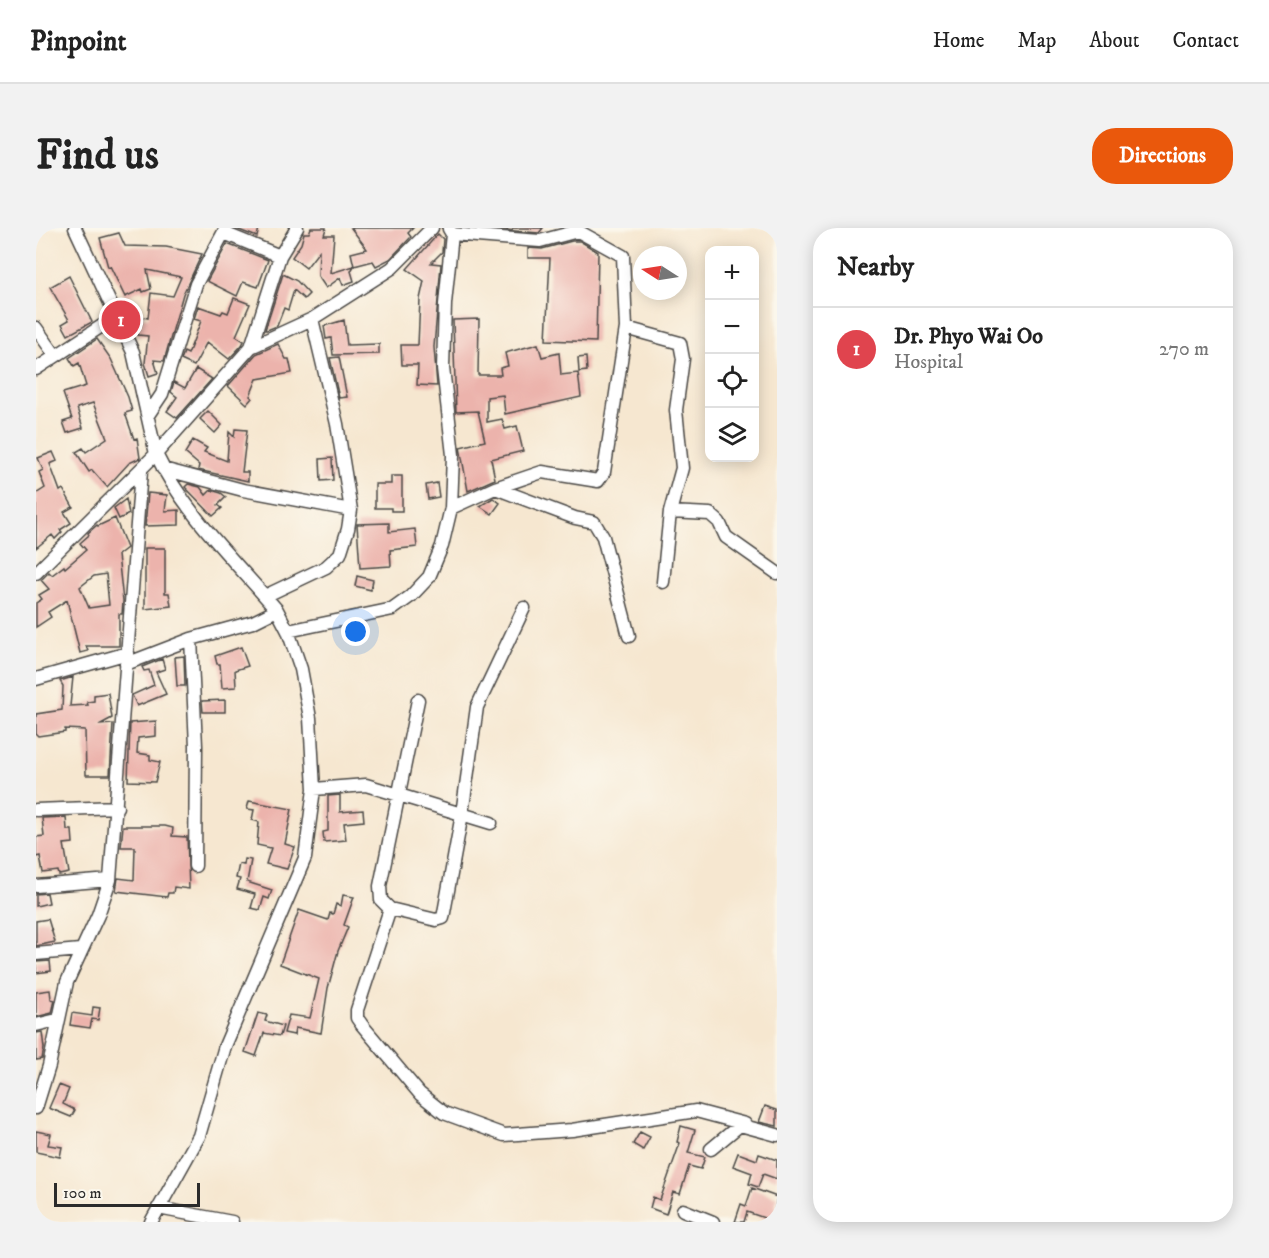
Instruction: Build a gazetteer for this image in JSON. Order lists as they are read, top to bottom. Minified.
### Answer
{"scale_bar":"100 m","north":"left","page":{"header":"Pinpoint","nav":["Home","Map","About","Contact"],"buttons":"Directions","title":"Find us","heading":"Nearby","map_buttons":["+","−"],"pins":"1","list":[{"mark":"1","name":"Dr. Phyo Wai Oo","note":"Hospital","value":"270 m"}],"scale":"100 m"}}
